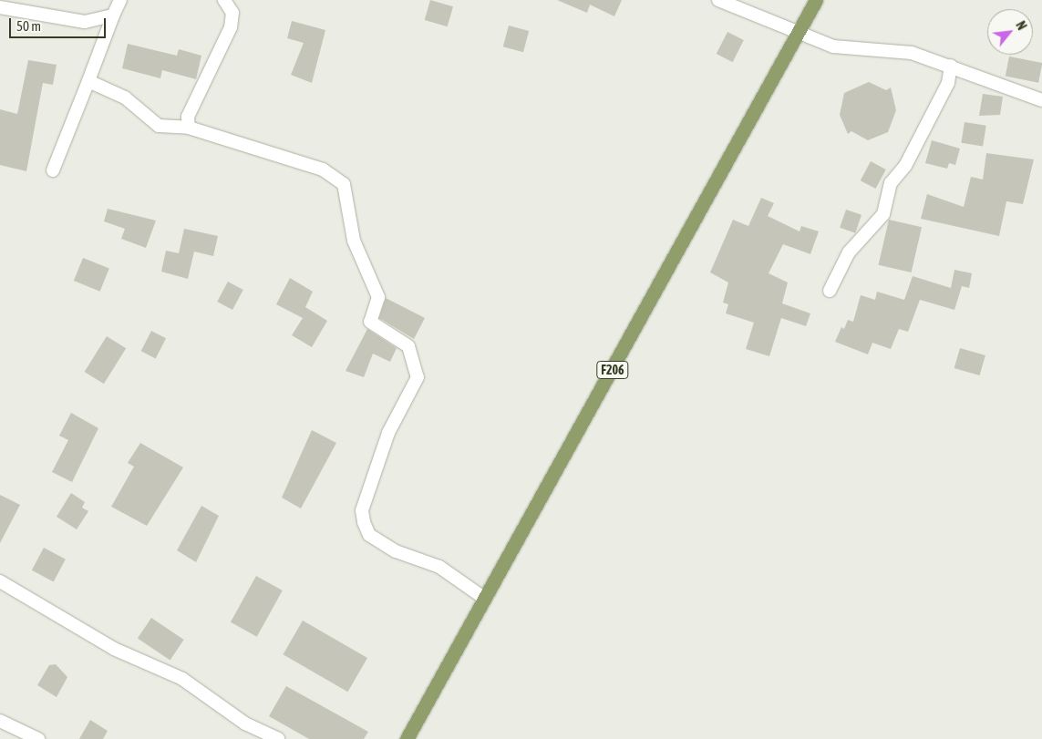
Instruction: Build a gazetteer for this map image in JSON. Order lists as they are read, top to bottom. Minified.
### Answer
{"streets":{"main road":["F206"]},"scale_bar":"50 m","north":"top right"}
